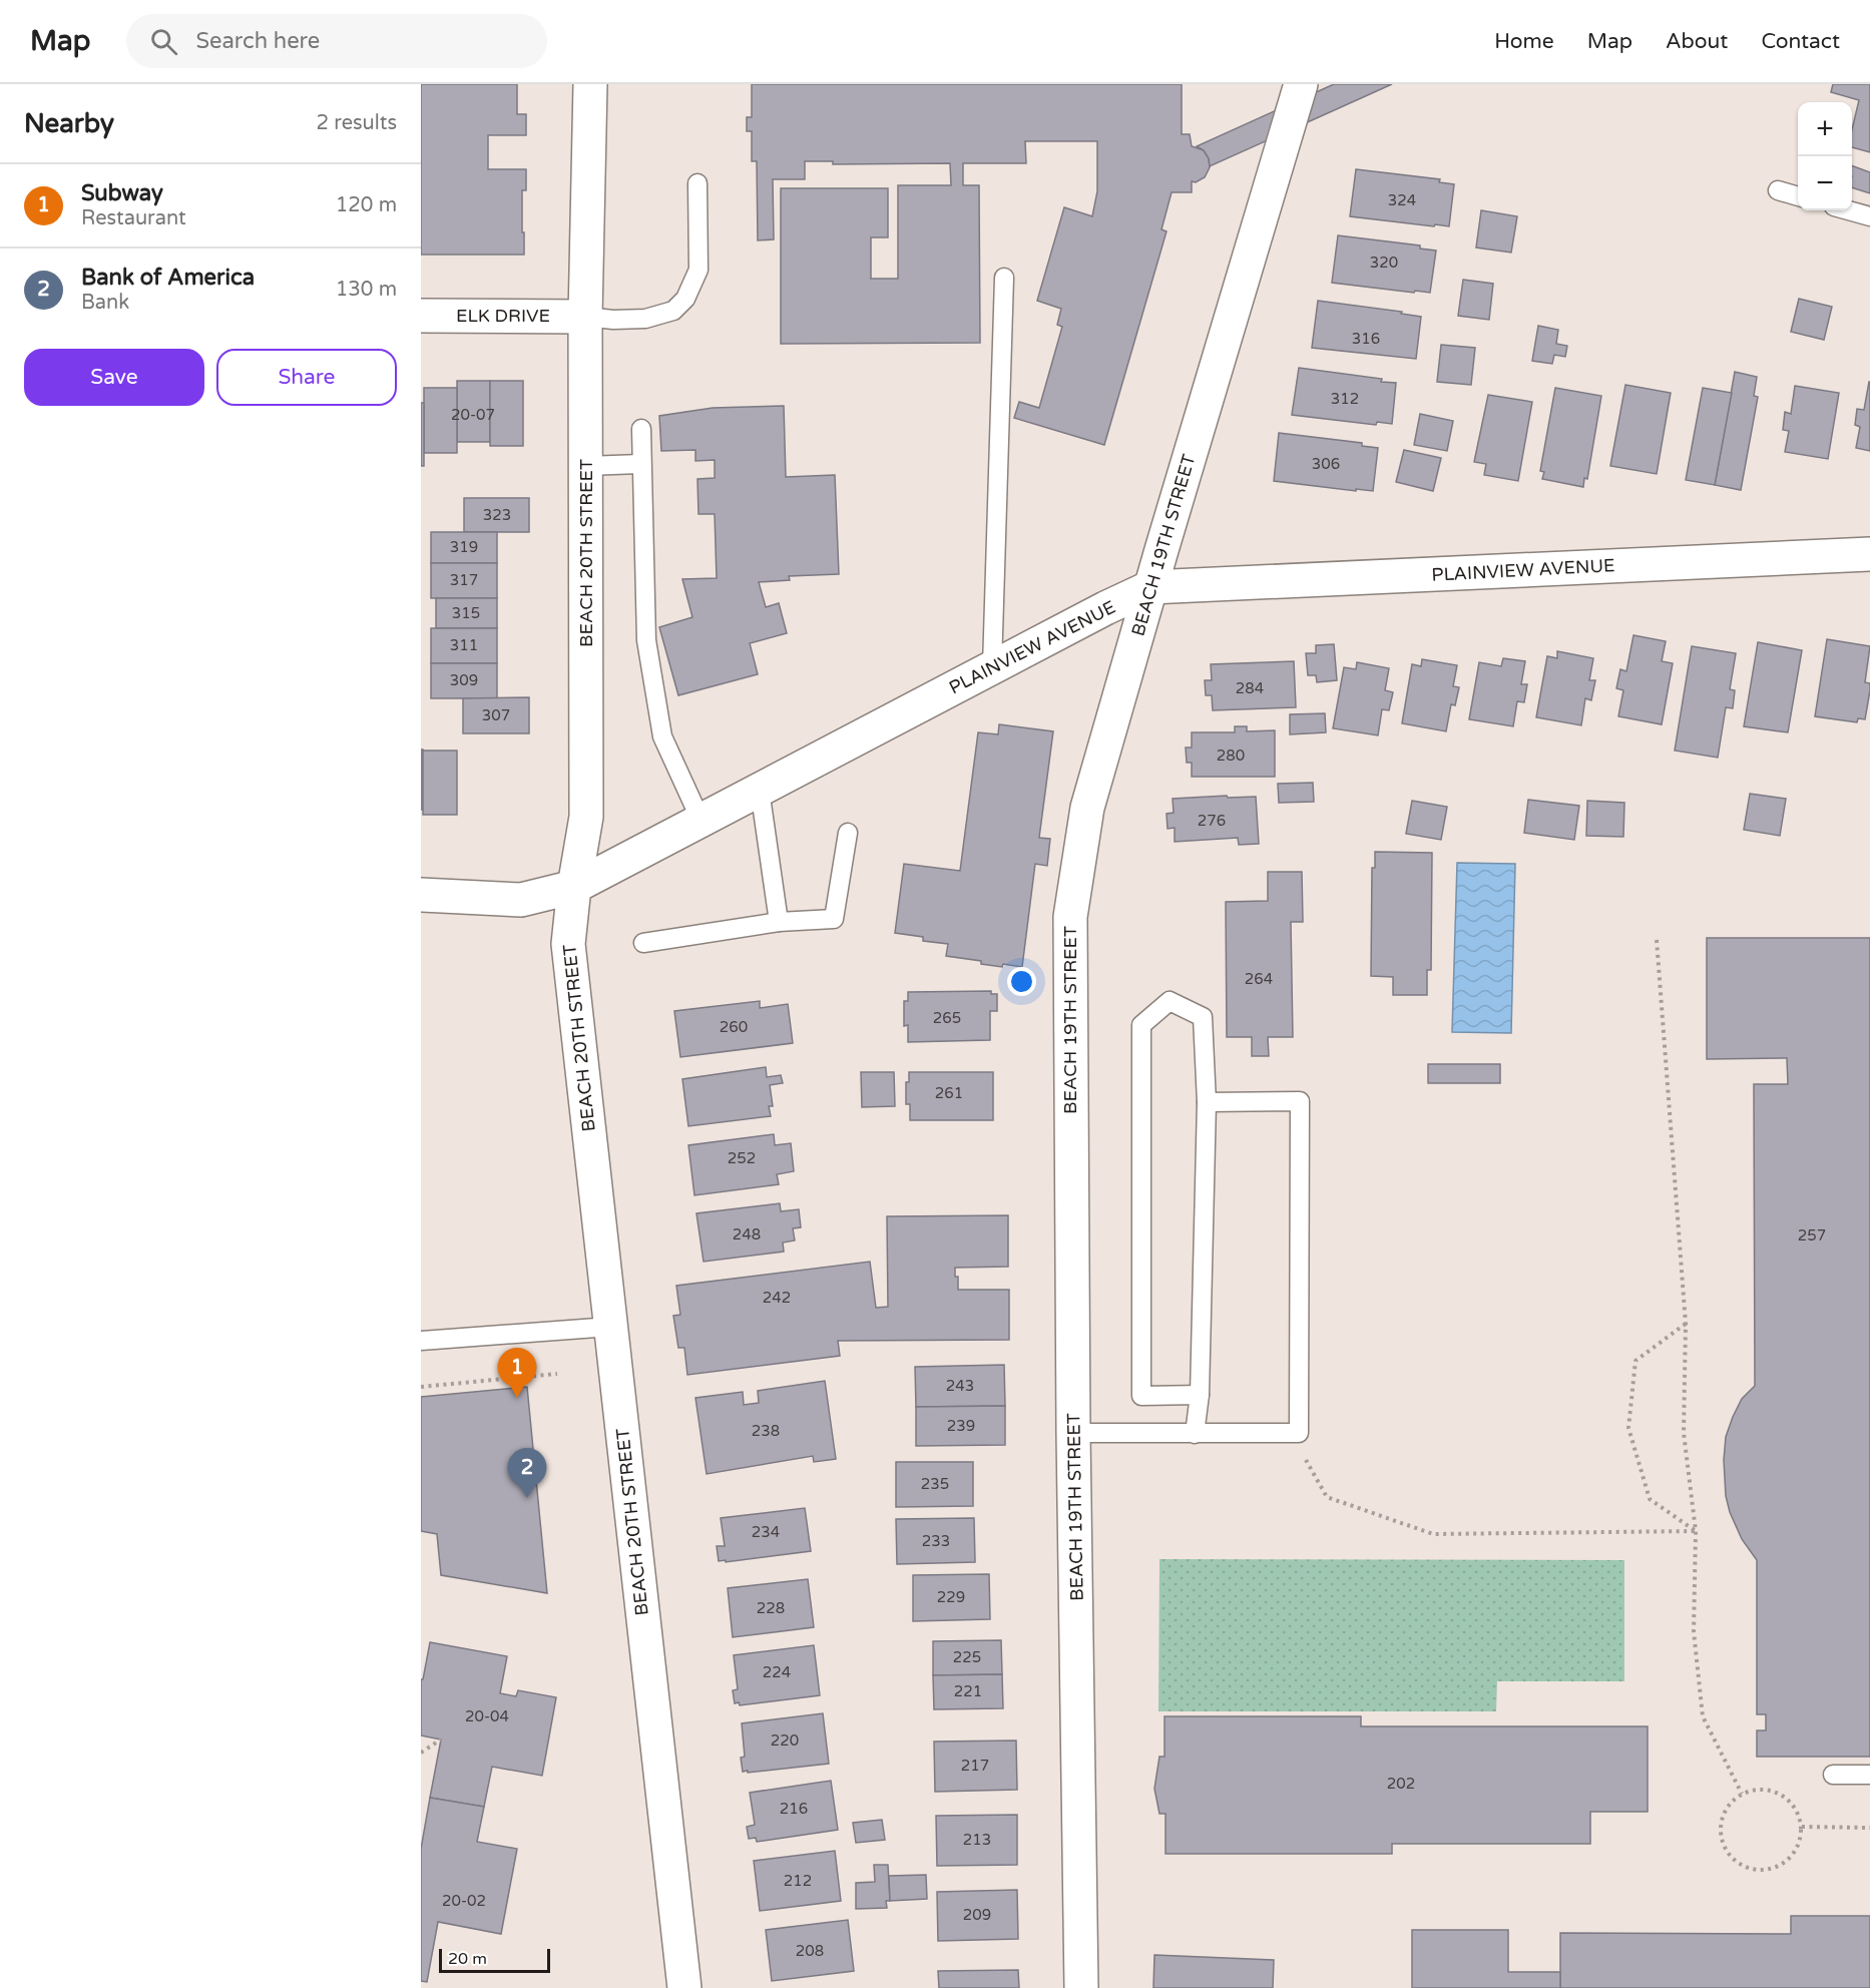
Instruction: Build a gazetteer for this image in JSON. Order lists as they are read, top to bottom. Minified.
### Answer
{"streets":{"street":["ELK DRIVE","BEACH 19TH STREET","BEACH 20TH STREET","PLAINVIEW AVENUE"]},"crossings":[["ELK DRIVE","BEACH 20TH STREET"],["BEACH 19TH STREET","PLAINVIEW AVENUE"],["BEACH 20TH STREET","PLAINVIEW AVENUE"]],"house_numbers":["324","320","316","312","20-07","306","323","319","317","315","311","309","284","307","280","276","264","265","260","261","252","248","257","242","243","239","238","235","234","233","229","228","225","224","221","20-04","220","217","202","216","213","212","20-02","209","208"],"scale_bar":"20 m","page":{"header":"Map","search":"Search here","nav":["Home","Map","About","Contact"],"heading":["Nearby","2 results"],"map_buttons":["+","−"],"list":[{"mark":"1","name":"Subway","note":"Restaurant","value":"120 m"},{"mark":"2","name":"Bank of America","note":"Bank","value":"130 m"}],"buttons":["Save","Share"],"pins":["1","2"],"scale":"20 m"}}
